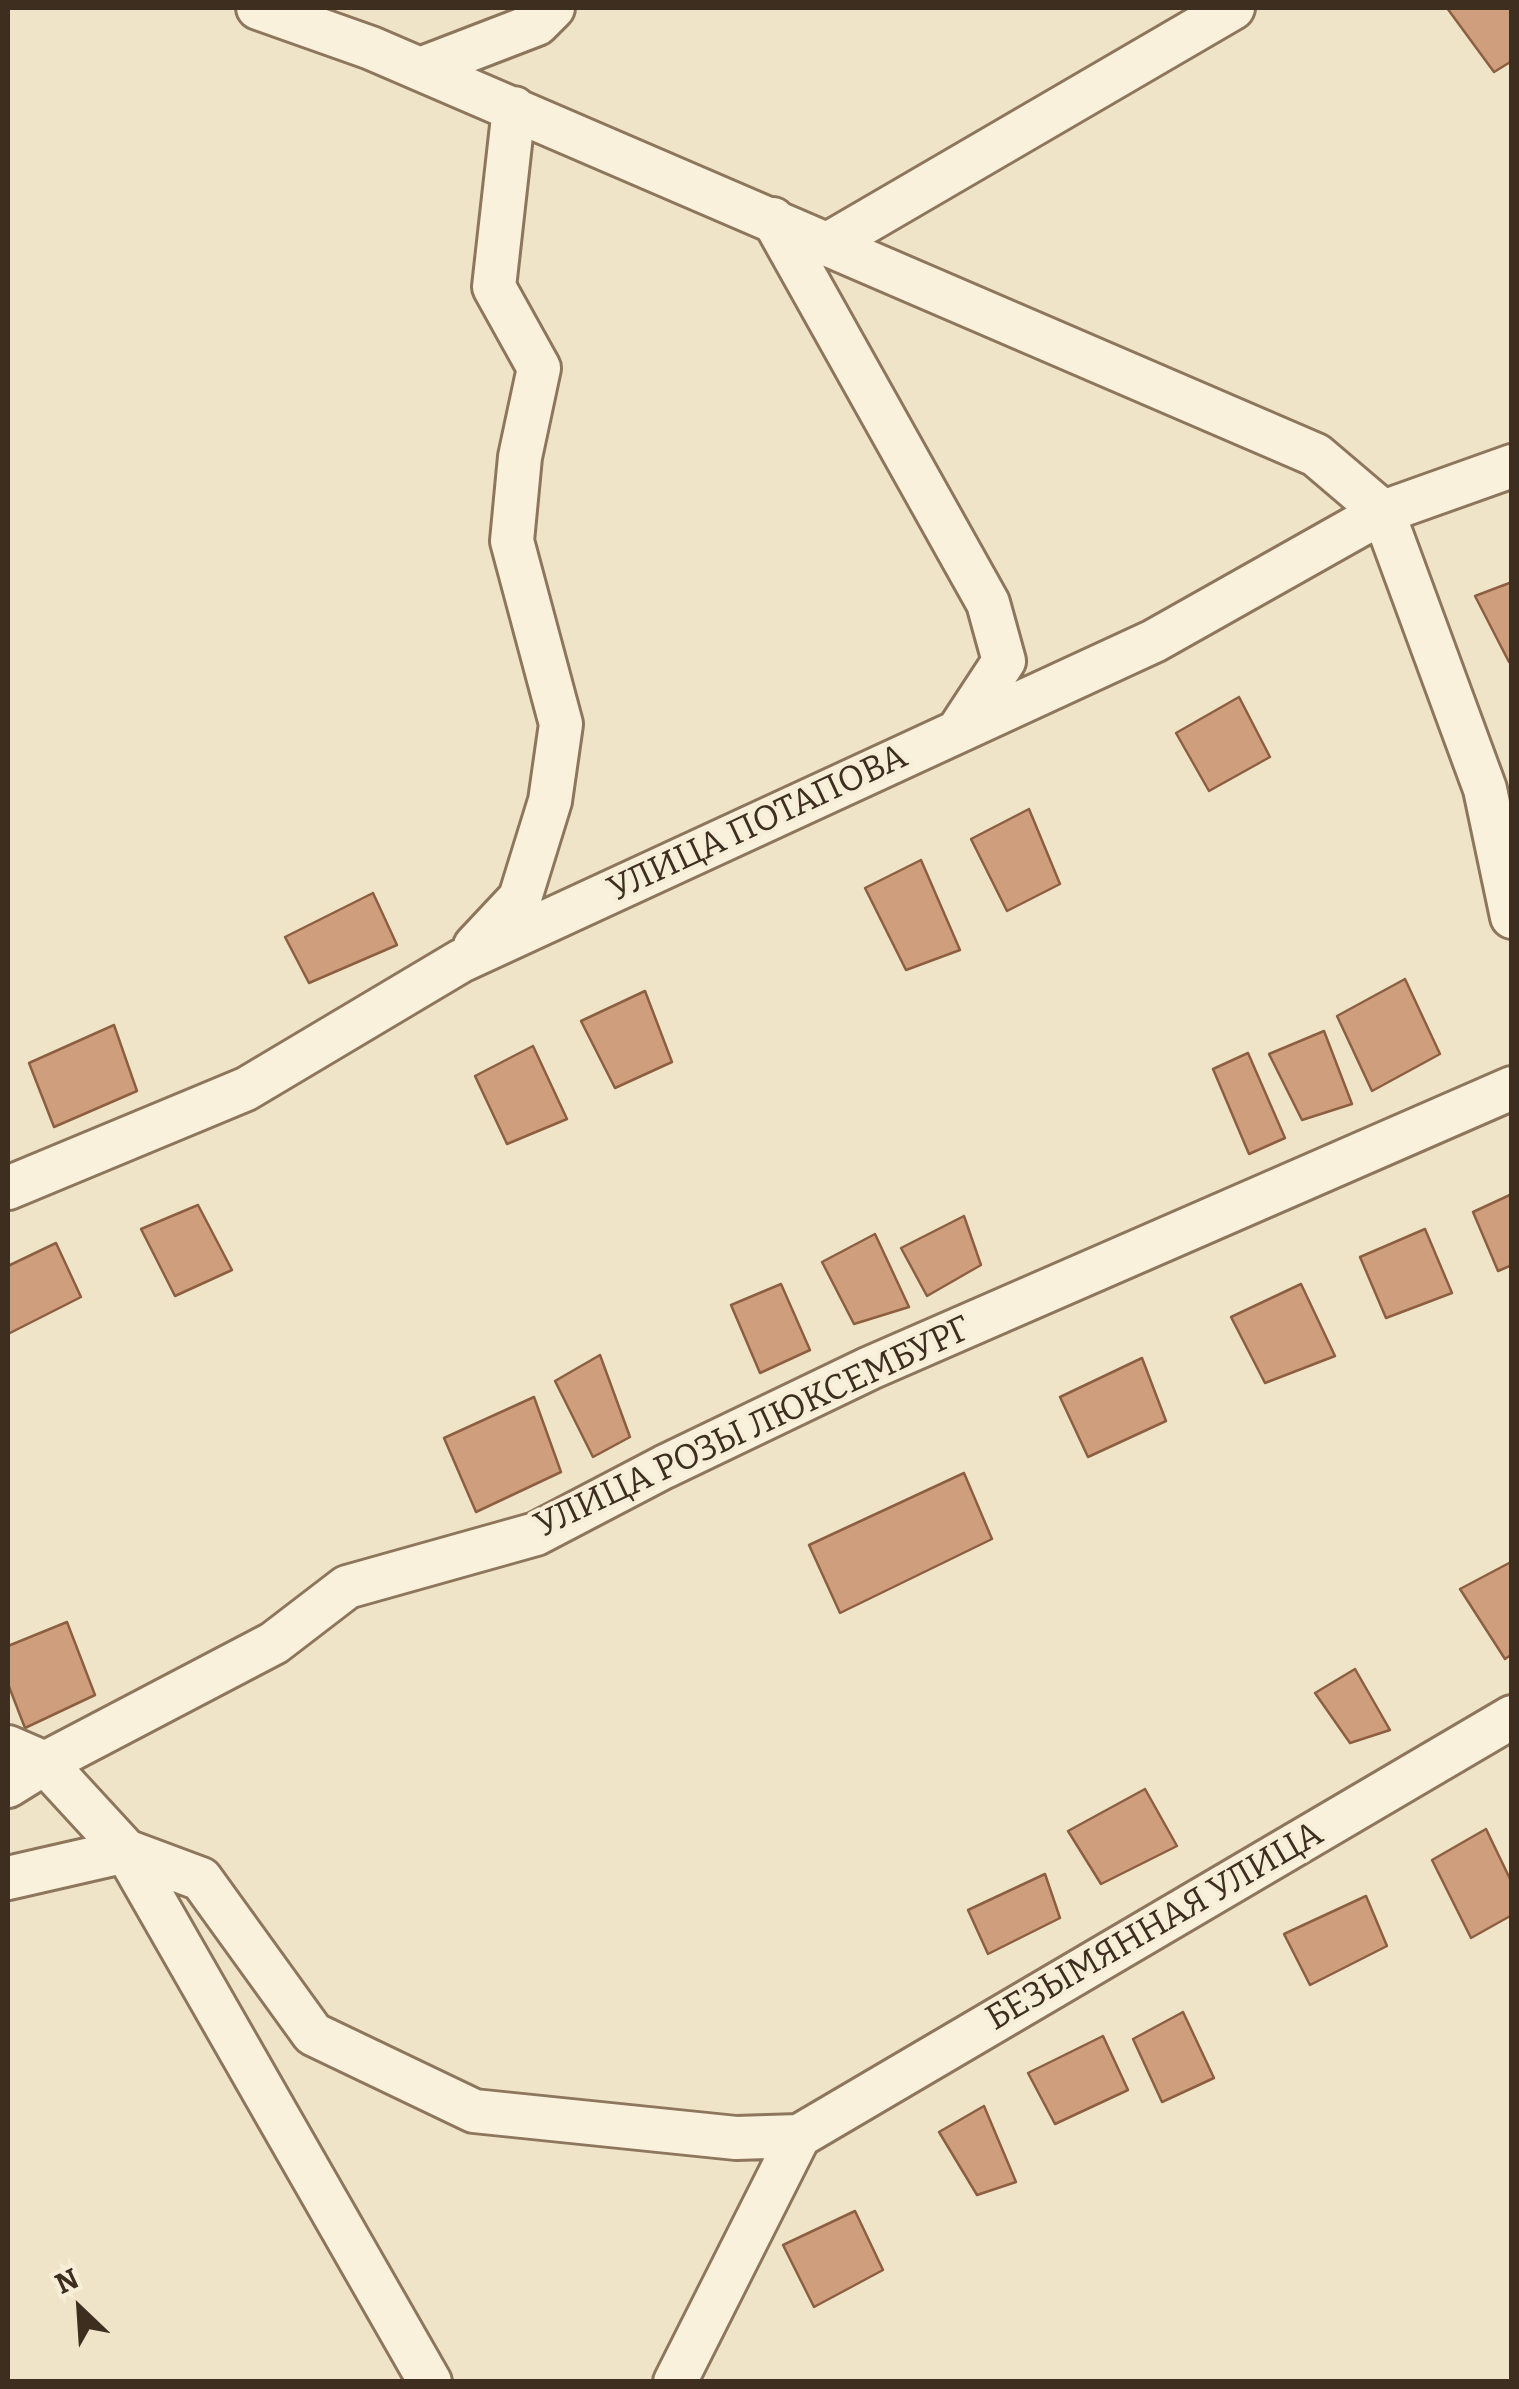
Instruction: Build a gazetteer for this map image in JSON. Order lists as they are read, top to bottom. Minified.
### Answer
{"streets":{"street":["УЛИЦА ПОТАПОВА","УЛИЦА РОЗЫ ЛЮКСЕМБУРГ","БЕЗЫМЯННАЯ УЛИЦА"]},"north":"top left"}
